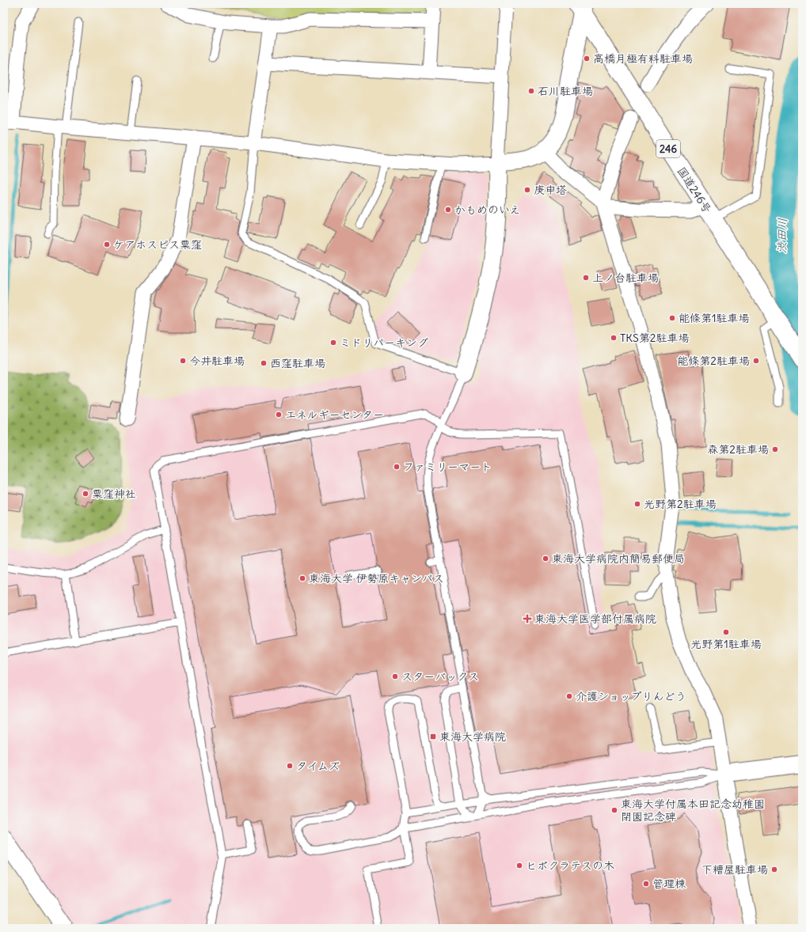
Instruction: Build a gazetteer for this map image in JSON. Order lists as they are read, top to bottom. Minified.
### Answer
{"streets":{"main road":["246","国道246号"]},"water":["渋田川"],"places":{"other":["高橋月極有料駐車場","石川駐車場","庚申塔","かもめのいえ","ケアホスピス粟窪","上ノ台駐車場","能條第1駐車場","TKS第2駐車場","ミドリパーキング","今井駐車場","能條第2駐車場","西窪駐車場","エネルギーセンター","森第2駐車場","ファミリーマート","粟窪神社","光野第2駐車場","東海大学病院内簡易郵便局","東海大学 伊勢原キャンパス","光野第1駐車場","スターバックス","介護ショップりんどう","タイムズ","東海大学付属本田記念幼稚園 閉園記念碑","ヒポクラテスの木","下糟屋駐車場","管理棟"],"health":["東海大学医学部付属病院"],"transit":["東海大学病院"]}}
